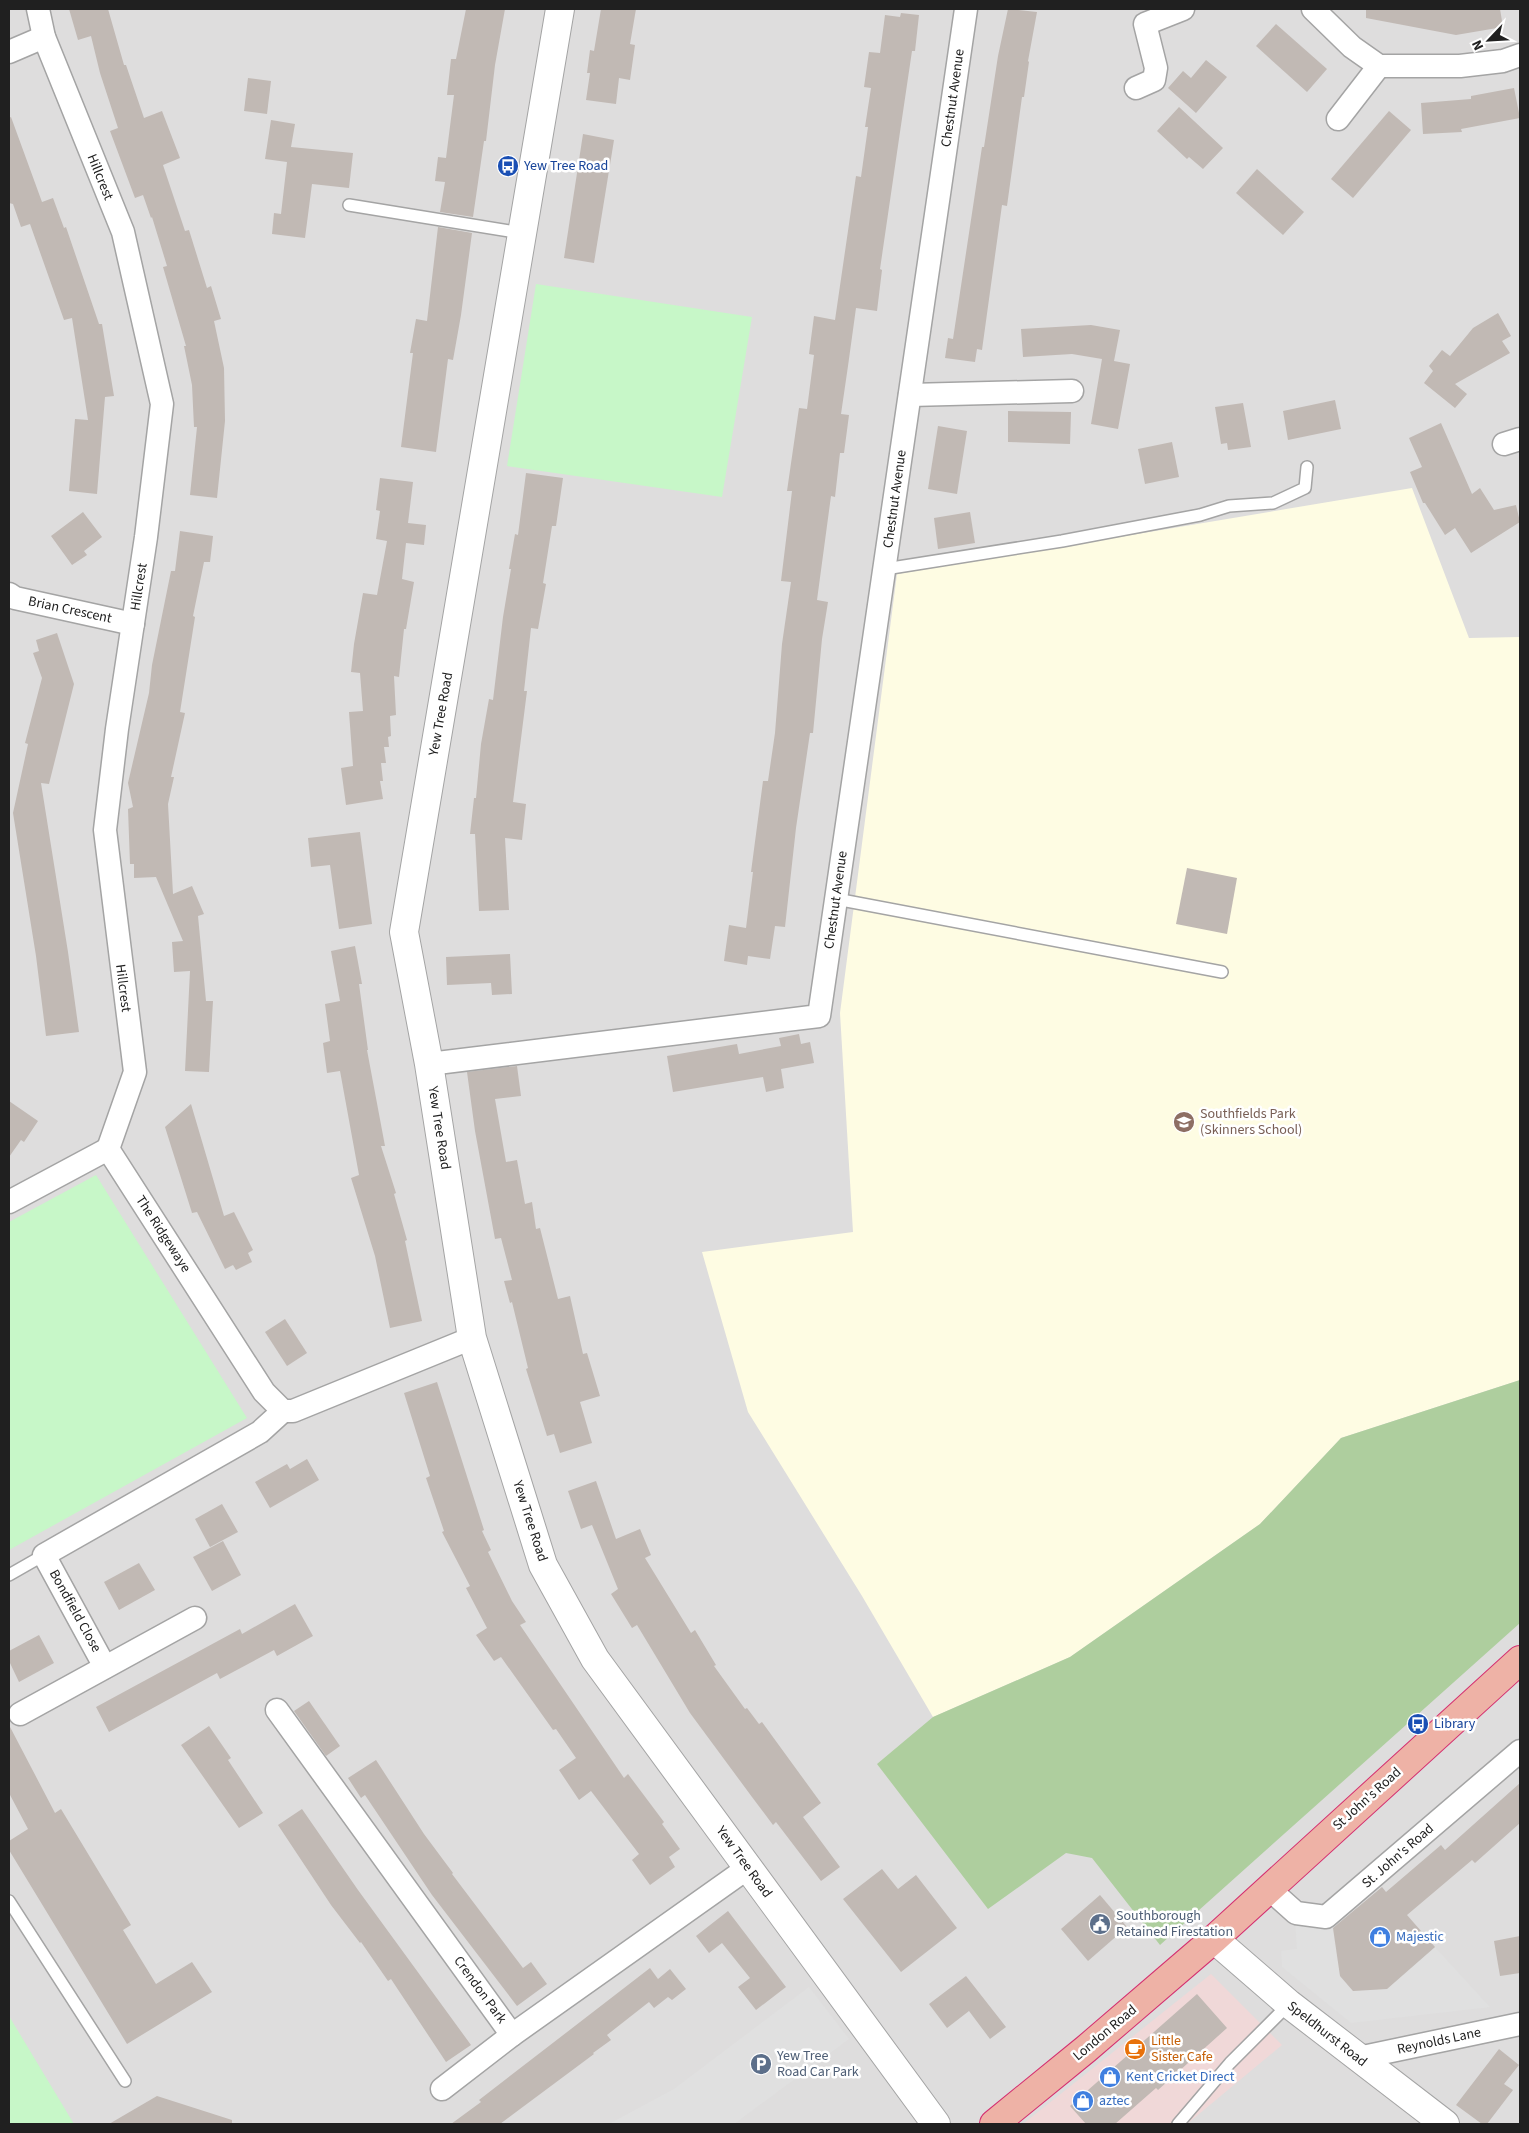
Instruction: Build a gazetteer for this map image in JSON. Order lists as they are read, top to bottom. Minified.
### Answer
{"streets":{"highway":["St John's Road","London Road"],"street":["Chestnut Avenue","Hillcrest","Brian Crescent","Yew Tree Road","The Ridgewaye","Bondfield Close","St. John's Road","Crendon Park","Speldhurst Road","Reynolds Lane"]},"crossings":[["Chestnut Avenue","Yew Tree Road"],["Hillcrest","Brian Crescent"],["Hillcrest","The Ridgewaye"],["Yew Tree Road","Crendon Park"],["St John's Road","St. John's Road"],["St John's Road","London Road"],["St John's Road","Speldhurst Road"],["London Road","Speldhurst Road"],["Speldhurst Road","Reynolds Lane"]],"places":{"bus stop":["Yew Tree Road","Library"],"school or university":["Southfields Park (Skinners School)"],"public building":["Southborough Retained Firestation"],"shop":["Majestic","Kent Cricket Direct","aztec"],"cafe":["Little Sister Cafe"],"parking":["Yew Tree Road Car Park"]},"north":"bottom left"}
